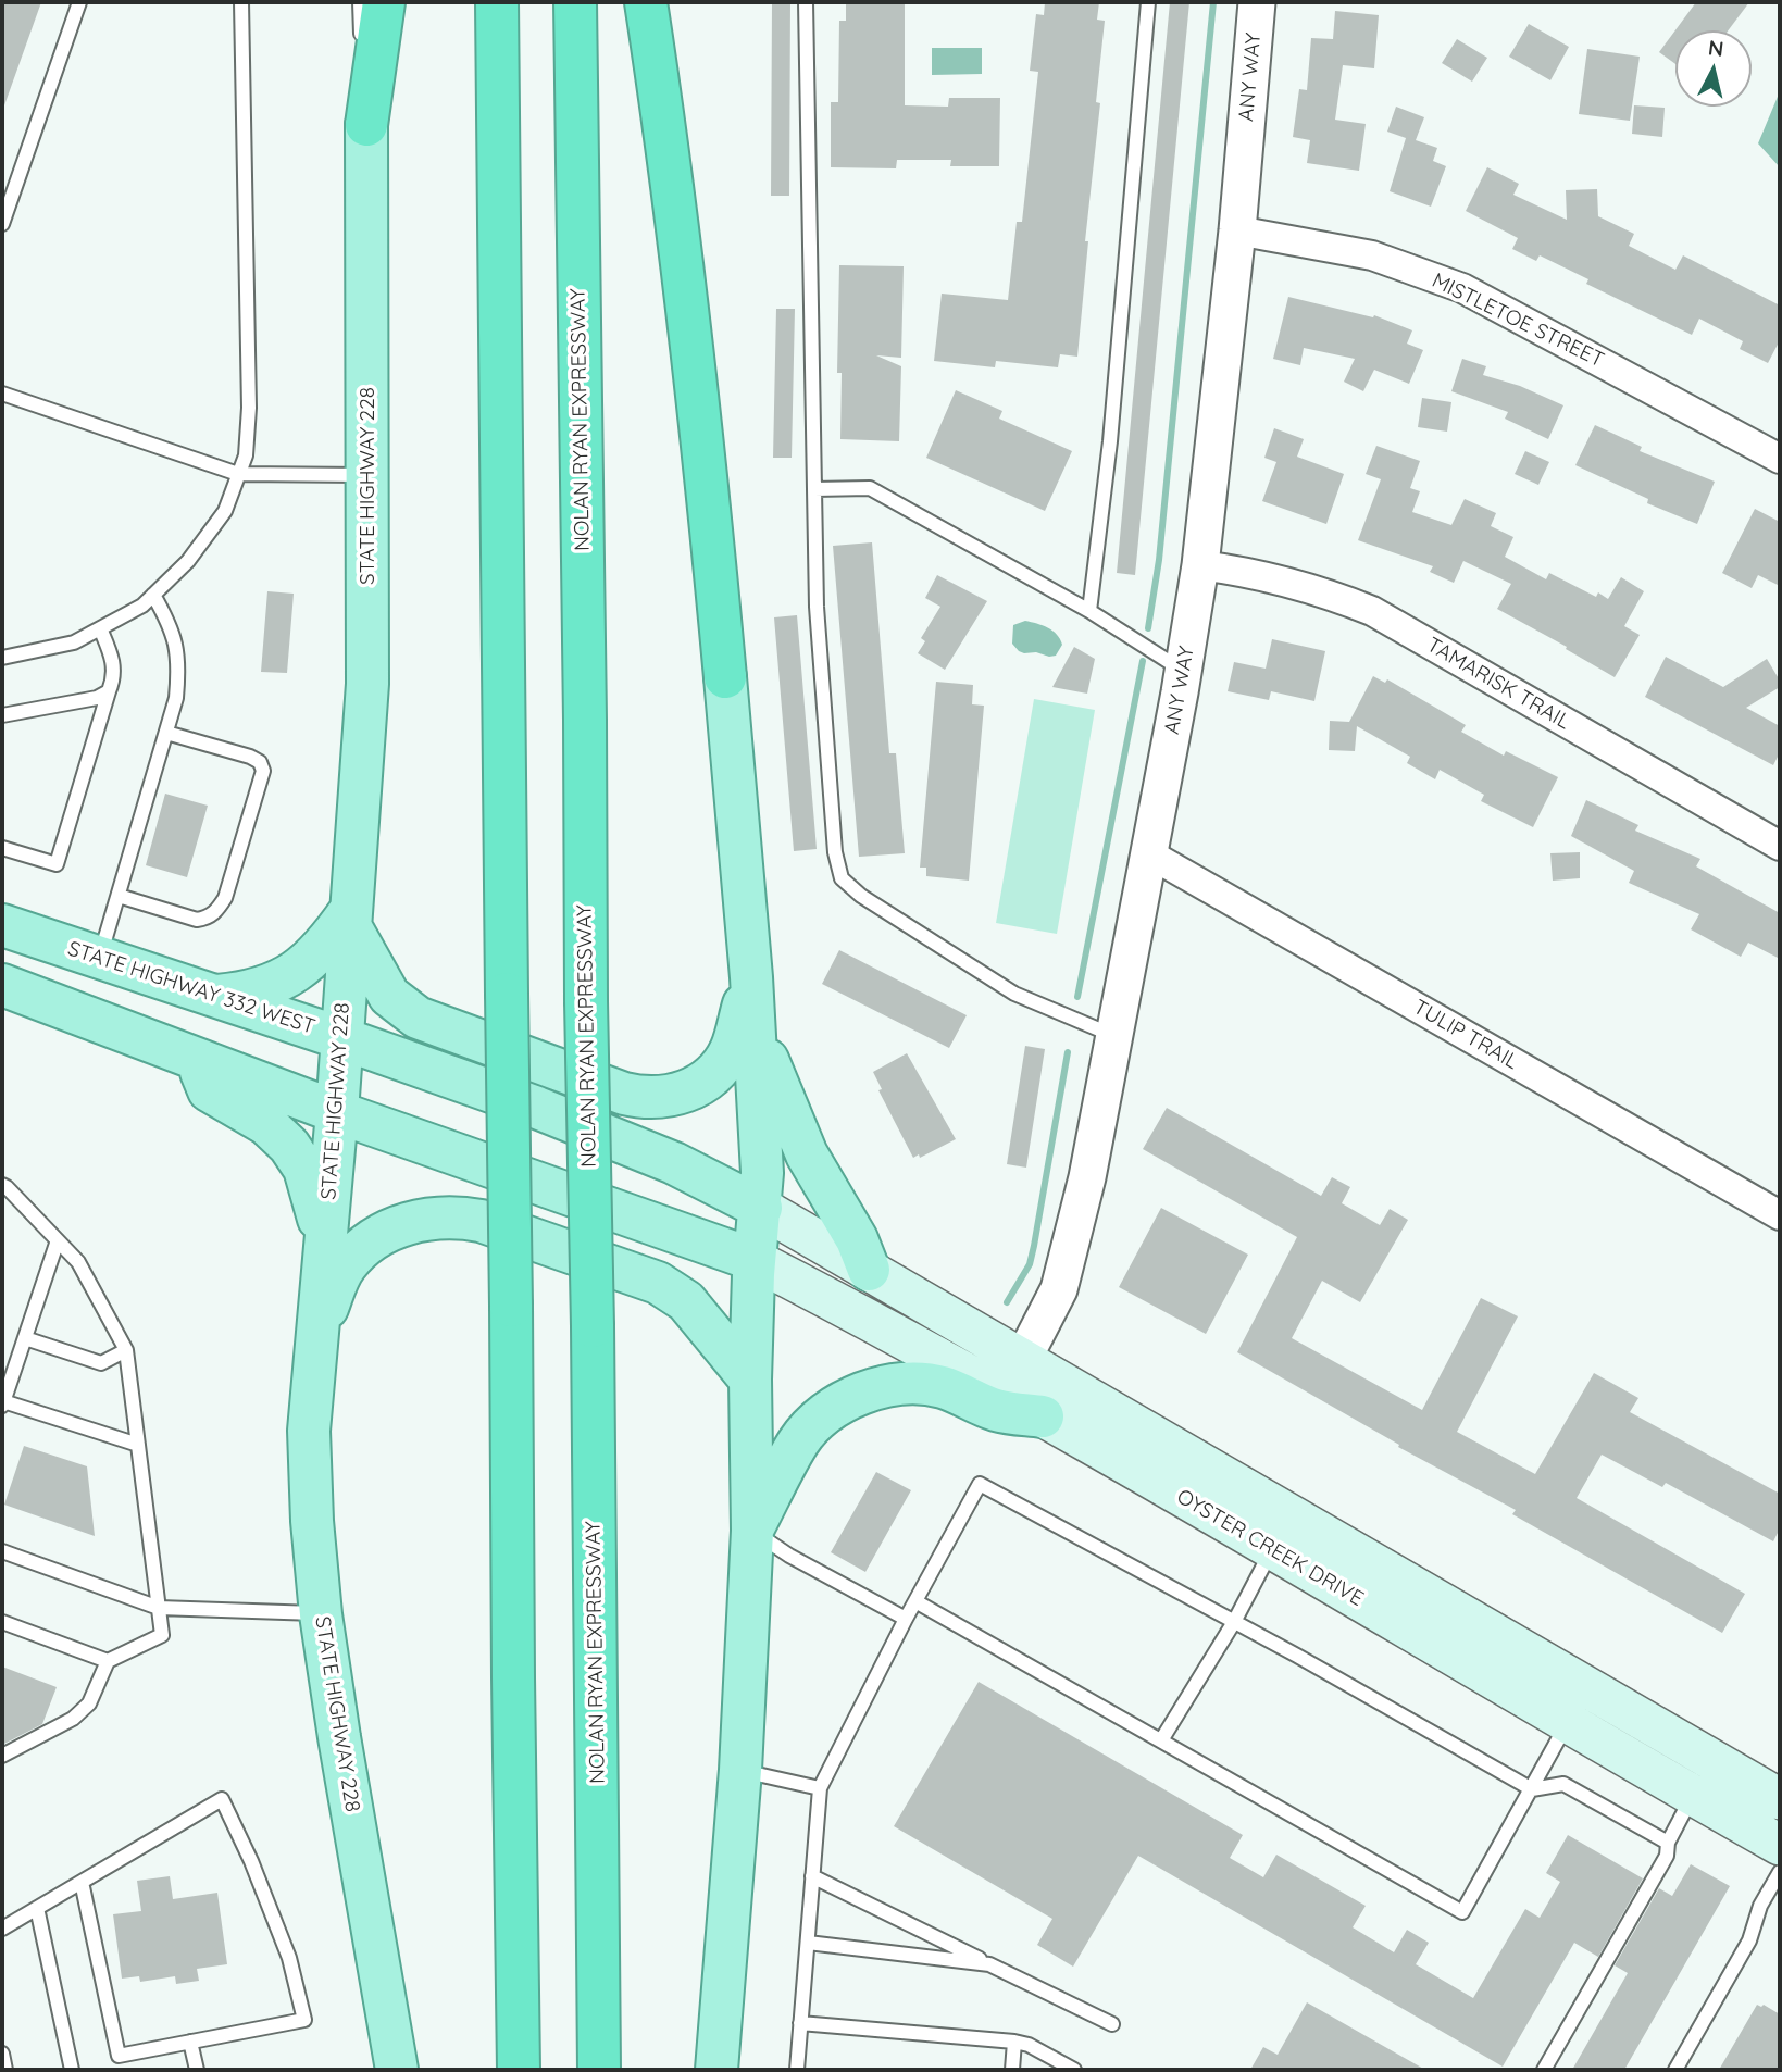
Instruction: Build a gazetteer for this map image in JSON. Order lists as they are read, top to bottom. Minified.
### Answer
{"streets":{"highway":["NOLAN RYAN EXPRESSWAY"],"main road":["STATE HIGHWAY 228","STATE HIGHWAY 332 WEST","OYSTER CREEK DRIVE"],"street":["ANY WAY","MISTLETOE STREET","TAMARISK TRAIL","TULIP TRAIL"]},"crossings":[["ANY WAY","MISTLETOE STREET"],["ANY WAY","TAMARISK TRAIL"],["ANY WAY","TULIP TRAIL"],["ANY WAY","OYSTER CREEK DRIVE"],["STATE HIGHWAY 228","STATE HIGHWAY 332 WEST"],["STATE HIGHWAY 332 WEST","OYSTER CREEK DRIVE"]],"north":"top"}
